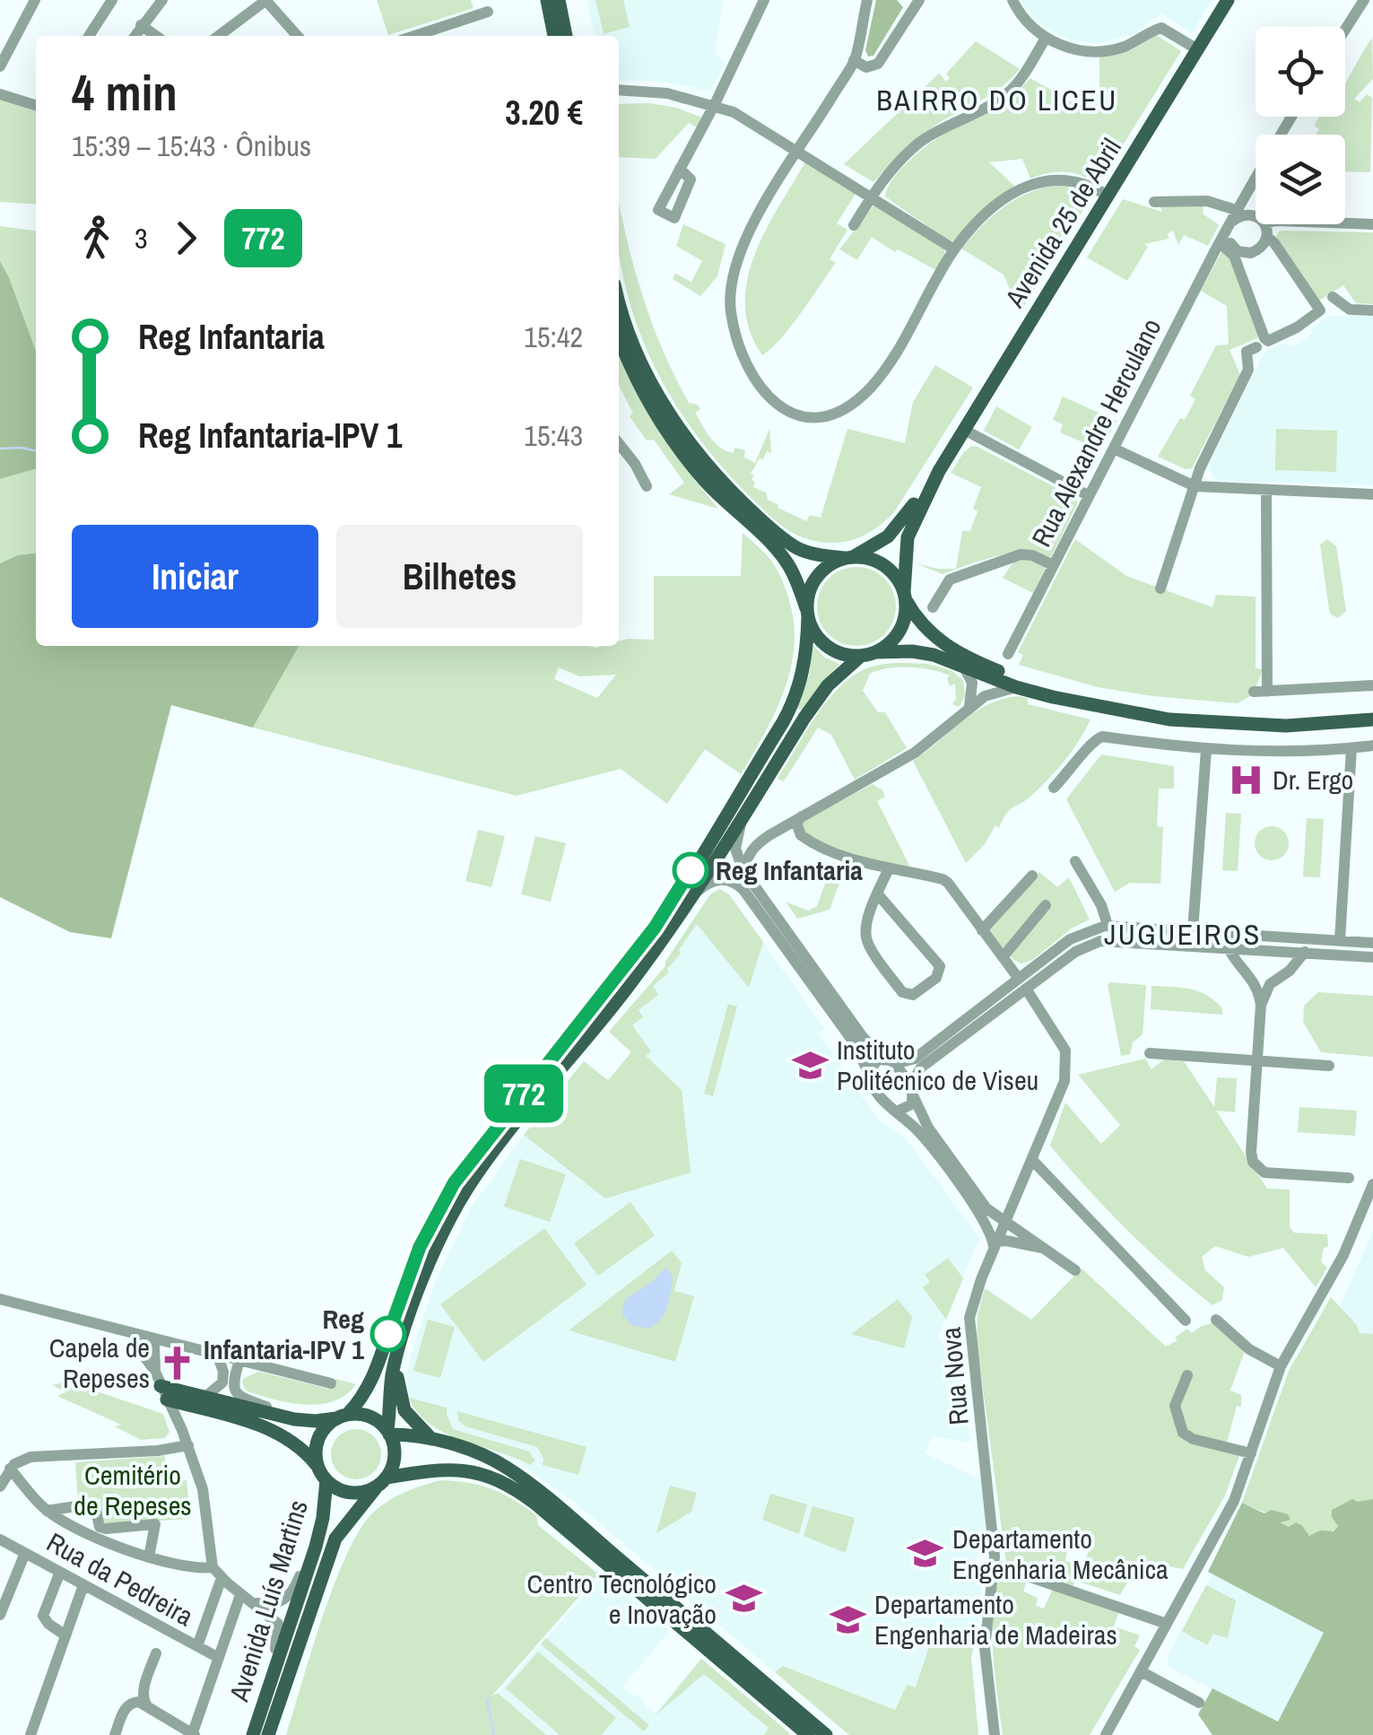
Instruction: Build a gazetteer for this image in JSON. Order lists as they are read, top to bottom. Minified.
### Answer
{"streets":{"main road":["Avenida 25 de Abril","Avenida Luís Martins"],"street":["Rua Alexandre Herculano","Rua Nova","Rua da Pedreira"]},"districts":["BAIRRO DO LICEU","JUGUEIROS"],"parks":["Cemitério de Repeses"],"places":{"hospital":["Dr. Ergo"],"other":["Reg Infantaria","Reg Infantaria-IPV 1"],"school or university":["Instituto Politécnico de Viseu","Departamento Engenharia Mecânica","Centro Tecnológico e Inovação","Departamento Engenharia de Madeiras"],"church":["Capela de Repeses"]},"lines":["bus line 772"],"page":{"on_map":"772","heading":["4 min","15:39 – 15:43 · Ônibus","3.20 €"],"legs":["3","772"],"list":[{"name":"Reg Infantaria","value":"15:42"},{"name":"Reg Infantaria-IPV 1","value":"15:43"}],"buttons":["Iniciar","Bilhetes"]}}
